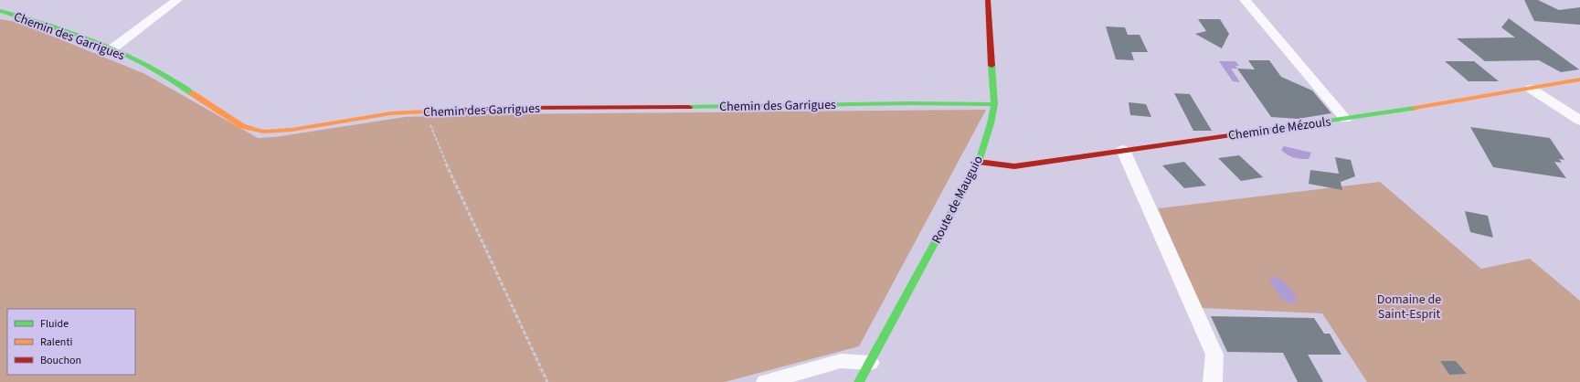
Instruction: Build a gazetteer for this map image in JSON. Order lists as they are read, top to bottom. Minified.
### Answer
{"streets":{"street":["Chemin des Garrigues","Chemin de Mézouls","Route de Mauguio"]},"crossings":[["Chemin des Garrigues","Route de Mauguio"],["Chemin de Mézouls","Route de Mauguio"]],"parks":["Domaine de Saint-Esprit"],"legend":["Fluide","Ralenti","Bouchon"]}
